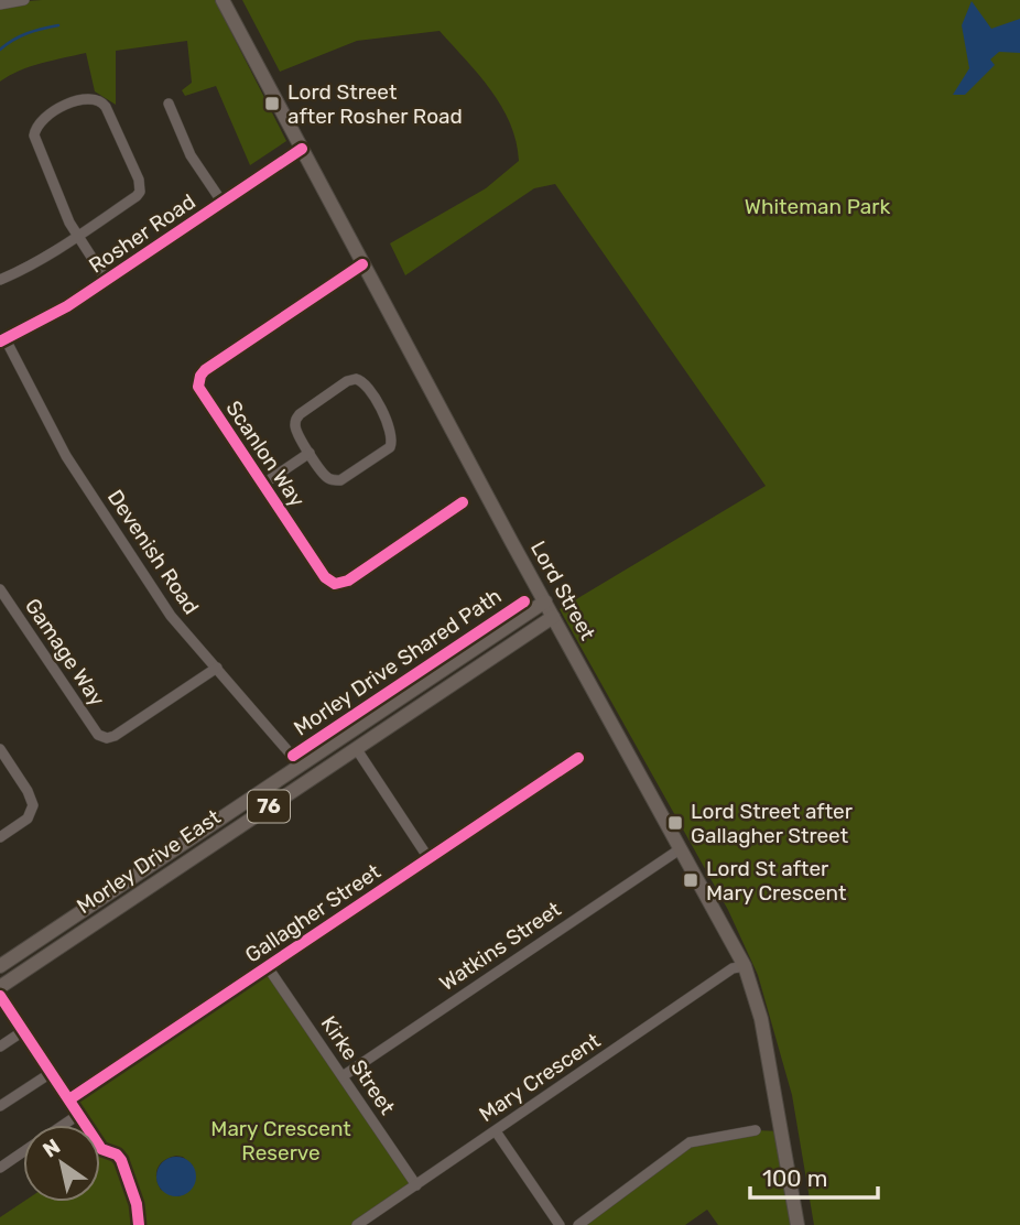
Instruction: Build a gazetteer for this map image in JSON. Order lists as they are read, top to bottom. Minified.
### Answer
{"streets":{"main road":["Lord Street","76","Morley Drive East"],"street":["Rosher Road","Scanlon Way","Devenish Road","Gamage Way","Gallagher Street","Watkins Street","Kirke Street","Mary Crescent"],"cycle path":["Morley Drive Shared Path"]},"crossings":[["Rosher Road","Devenish Road"],["Rosher Road","Lord Street"],["Scanlon Way","Lord Street"],["Devenish Road","Gamage Way"],["Devenish Road","Morley Drive East"],["Lord Street","Morley Drive East"],["Lord Street","Watkins Street"],["Lord Street","Mary Crescent"],["Gallagher Street","Kirke Street"],["Watkins Street","Kirke Street"],["Kirke Street","Mary Crescent"]],"parks":["Whiteman Park","Mary Crescent Reserve"],"places":{"transit":["Lord Street after Rosher Road","Lord Street after Gallagher Street","Lord St after Mary Crescent"]},"scale_bar":"100 m","north":"top left"}
